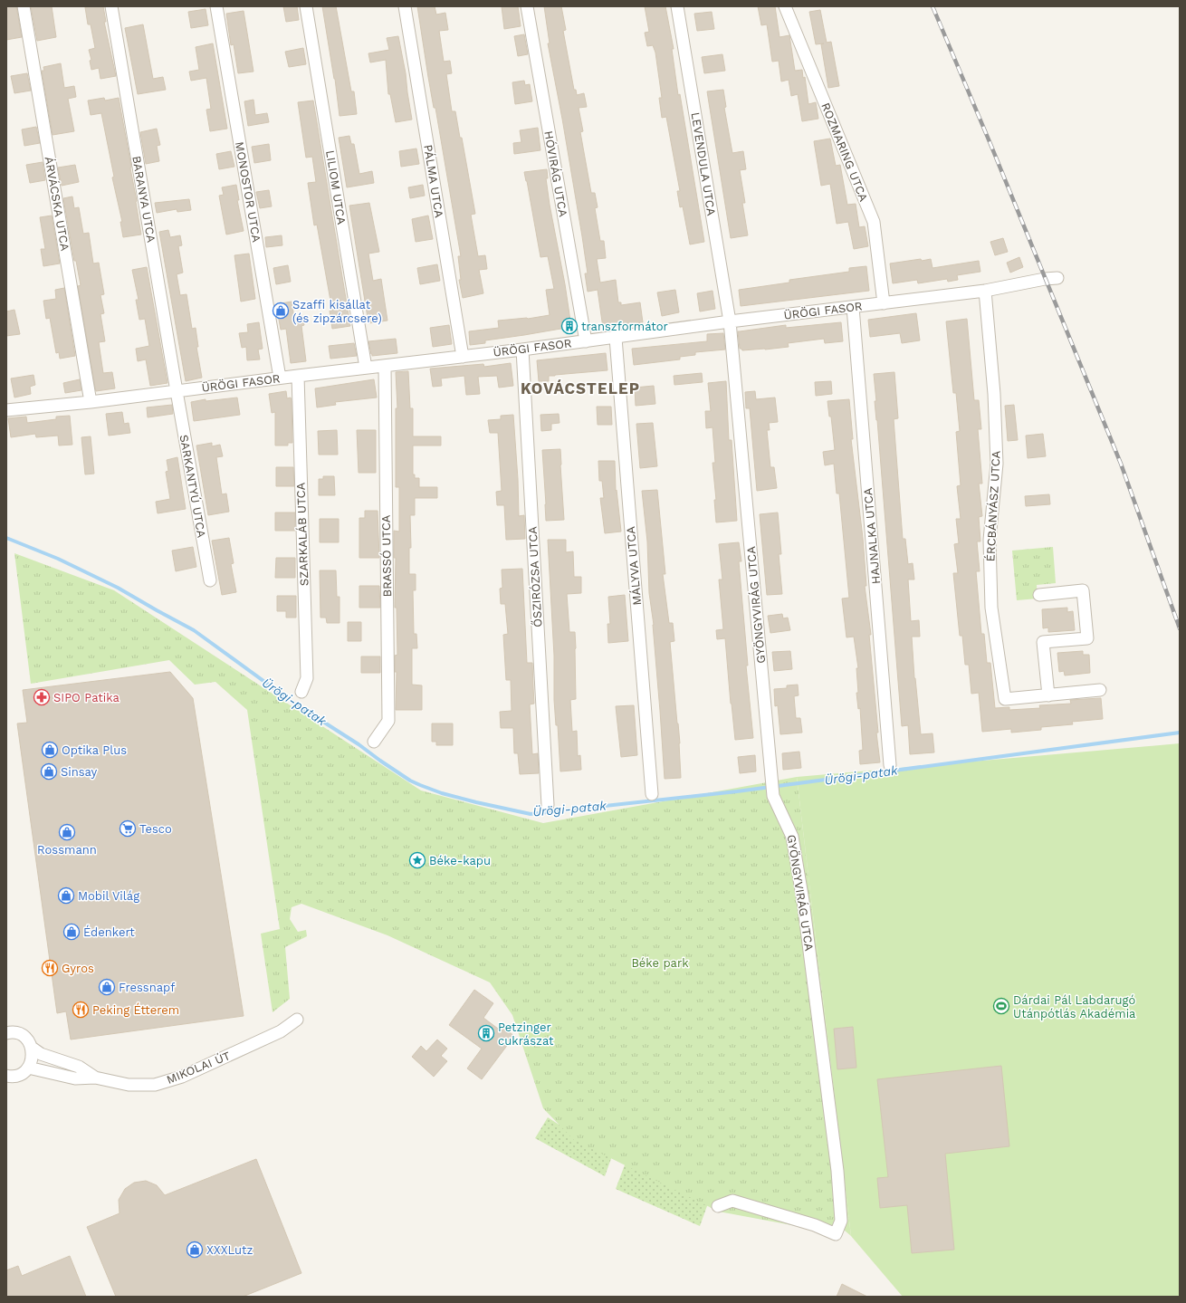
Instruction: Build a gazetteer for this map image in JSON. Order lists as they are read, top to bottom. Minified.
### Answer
{"streets":{"street":["ROZMARING UTCA","LEVENDULA UTCA","HÓVIRÁG UTCA","PÁLMA UTCA","LILIOM UTCA","MONOSTOR UTCA","BARANYA UTCA","ÁRVÁCSKA UTCA","ÜRÖGI FASOR","SARKANTYÚ UTCA","ÉRCBÁNYÁSZ UTCA","SZARKALÁB UTCA","HAJNALKA UTCA","BRASSÓ UTCA","MÁLYVA UTCA","ŐSZIRÓZSA UTCA","GYÖNGYVIRÁG UTCA","MIKOLAI ÚT"]},"crossings":[["ROZMARING UTCA","ÜRÖGI FASOR"],["LEVENDULA UTCA","ÜRÖGI FASOR"],["LEVENDULA UTCA","GYÖNGYVIRÁG UTCA"],["HÓVIRÁG UTCA","ÜRÖGI FASOR"],["PÁLMA UTCA","ÜRÖGI FASOR"],["LILIOM UTCA","ÜRÖGI FASOR"],["MONOSTOR UTCA","ÜRÖGI FASOR"],["BARANYA UTCA","ÜRÖGI FASOR"],["BARANYA UTCA","SARKANTYÚ UTCA"],["ÁRVÁCSKA UTCA","ÜRÖGI FASOR"],["ÜRÖGI FASOR","SARKANTYÚ UTCA"],["ÜRÖGI FASOR","ÉRCBÁNYÁSZ UTCA"],["ÜRÖGI FASOR","SZARKALÁB UTCA"],["ÜRÖGI FASOR","HAJNALKA UTCA"],["ÜRÖGI FASOR","BRASSÓ UTCA"],["ÜRÖGI FASOR","MÁLYVA UTCA"],["ÜRÖGI FASOR","ŐSZIRÓZSA UTCA"],["ÜRÖGI FASOR","GYÖNGYVIRÁG UTCA"]],"districts":["KOVÁCSTELEP"],"water":["Ürögi-patak"],"parks":["Béke park"],"places":{"shop":["Szaffi kisállat (és zipzárcsere)","Optika Plus","Sinsay","Rossmann","Mobil Világ","Édenkert","Fressnapf","XXXLutz"],"building":["transzformátor","Petzinger cukrászat"],"pharmacy":["SIPO Patika"],"supermarket":["Tesco"],"place":["Béke-kapu"],"restaurant":["Gyros","Peking Étterem"],"sports":["Dárdai Pál Labdarugó Utánpótlás Akadémia"]}}
